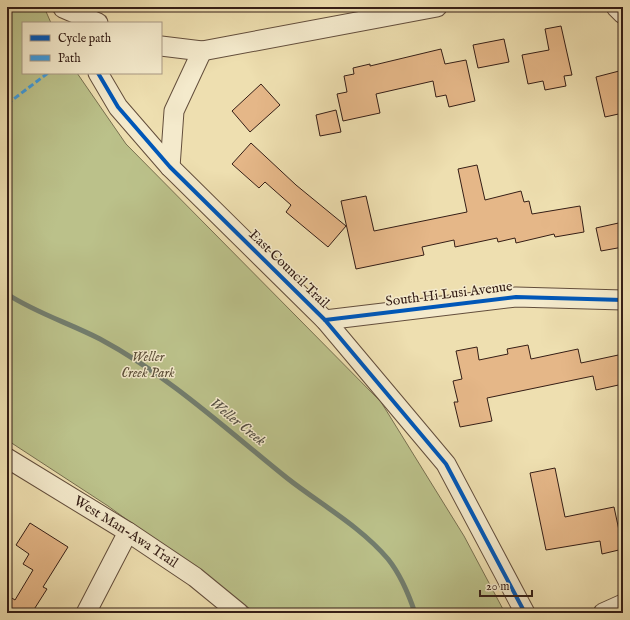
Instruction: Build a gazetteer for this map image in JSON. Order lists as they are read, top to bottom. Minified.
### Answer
{"streets":{"street":["East Council Trail","South Hi Lusi Avenue","West Man-Awa Trail"]},"crossings":[["East Council Trail","South Hi Lusi Avenue"]],"water":["Weller Creek"],"parks":["Weller Creek Park"],"legend":["Cycle path","Path"],"scale_bar":"20 m"}
